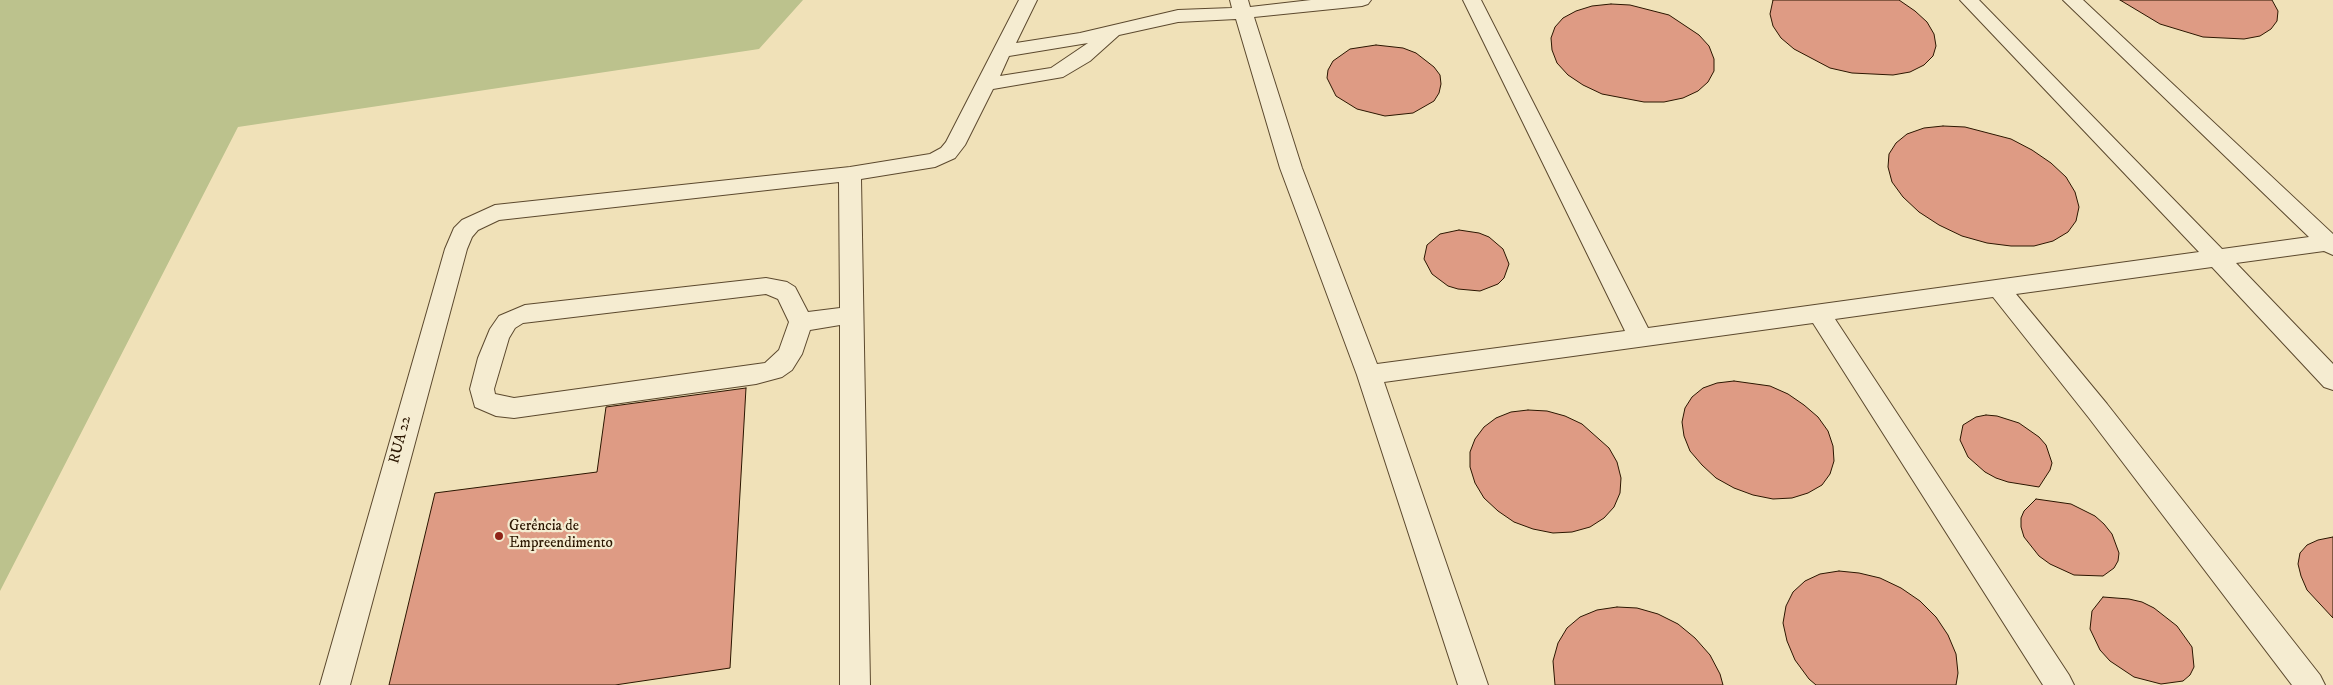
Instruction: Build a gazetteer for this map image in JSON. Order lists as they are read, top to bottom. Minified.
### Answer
{"streets":{"lane":["RUA 22"]},"places":["Gerência de Empreendimento"]}
